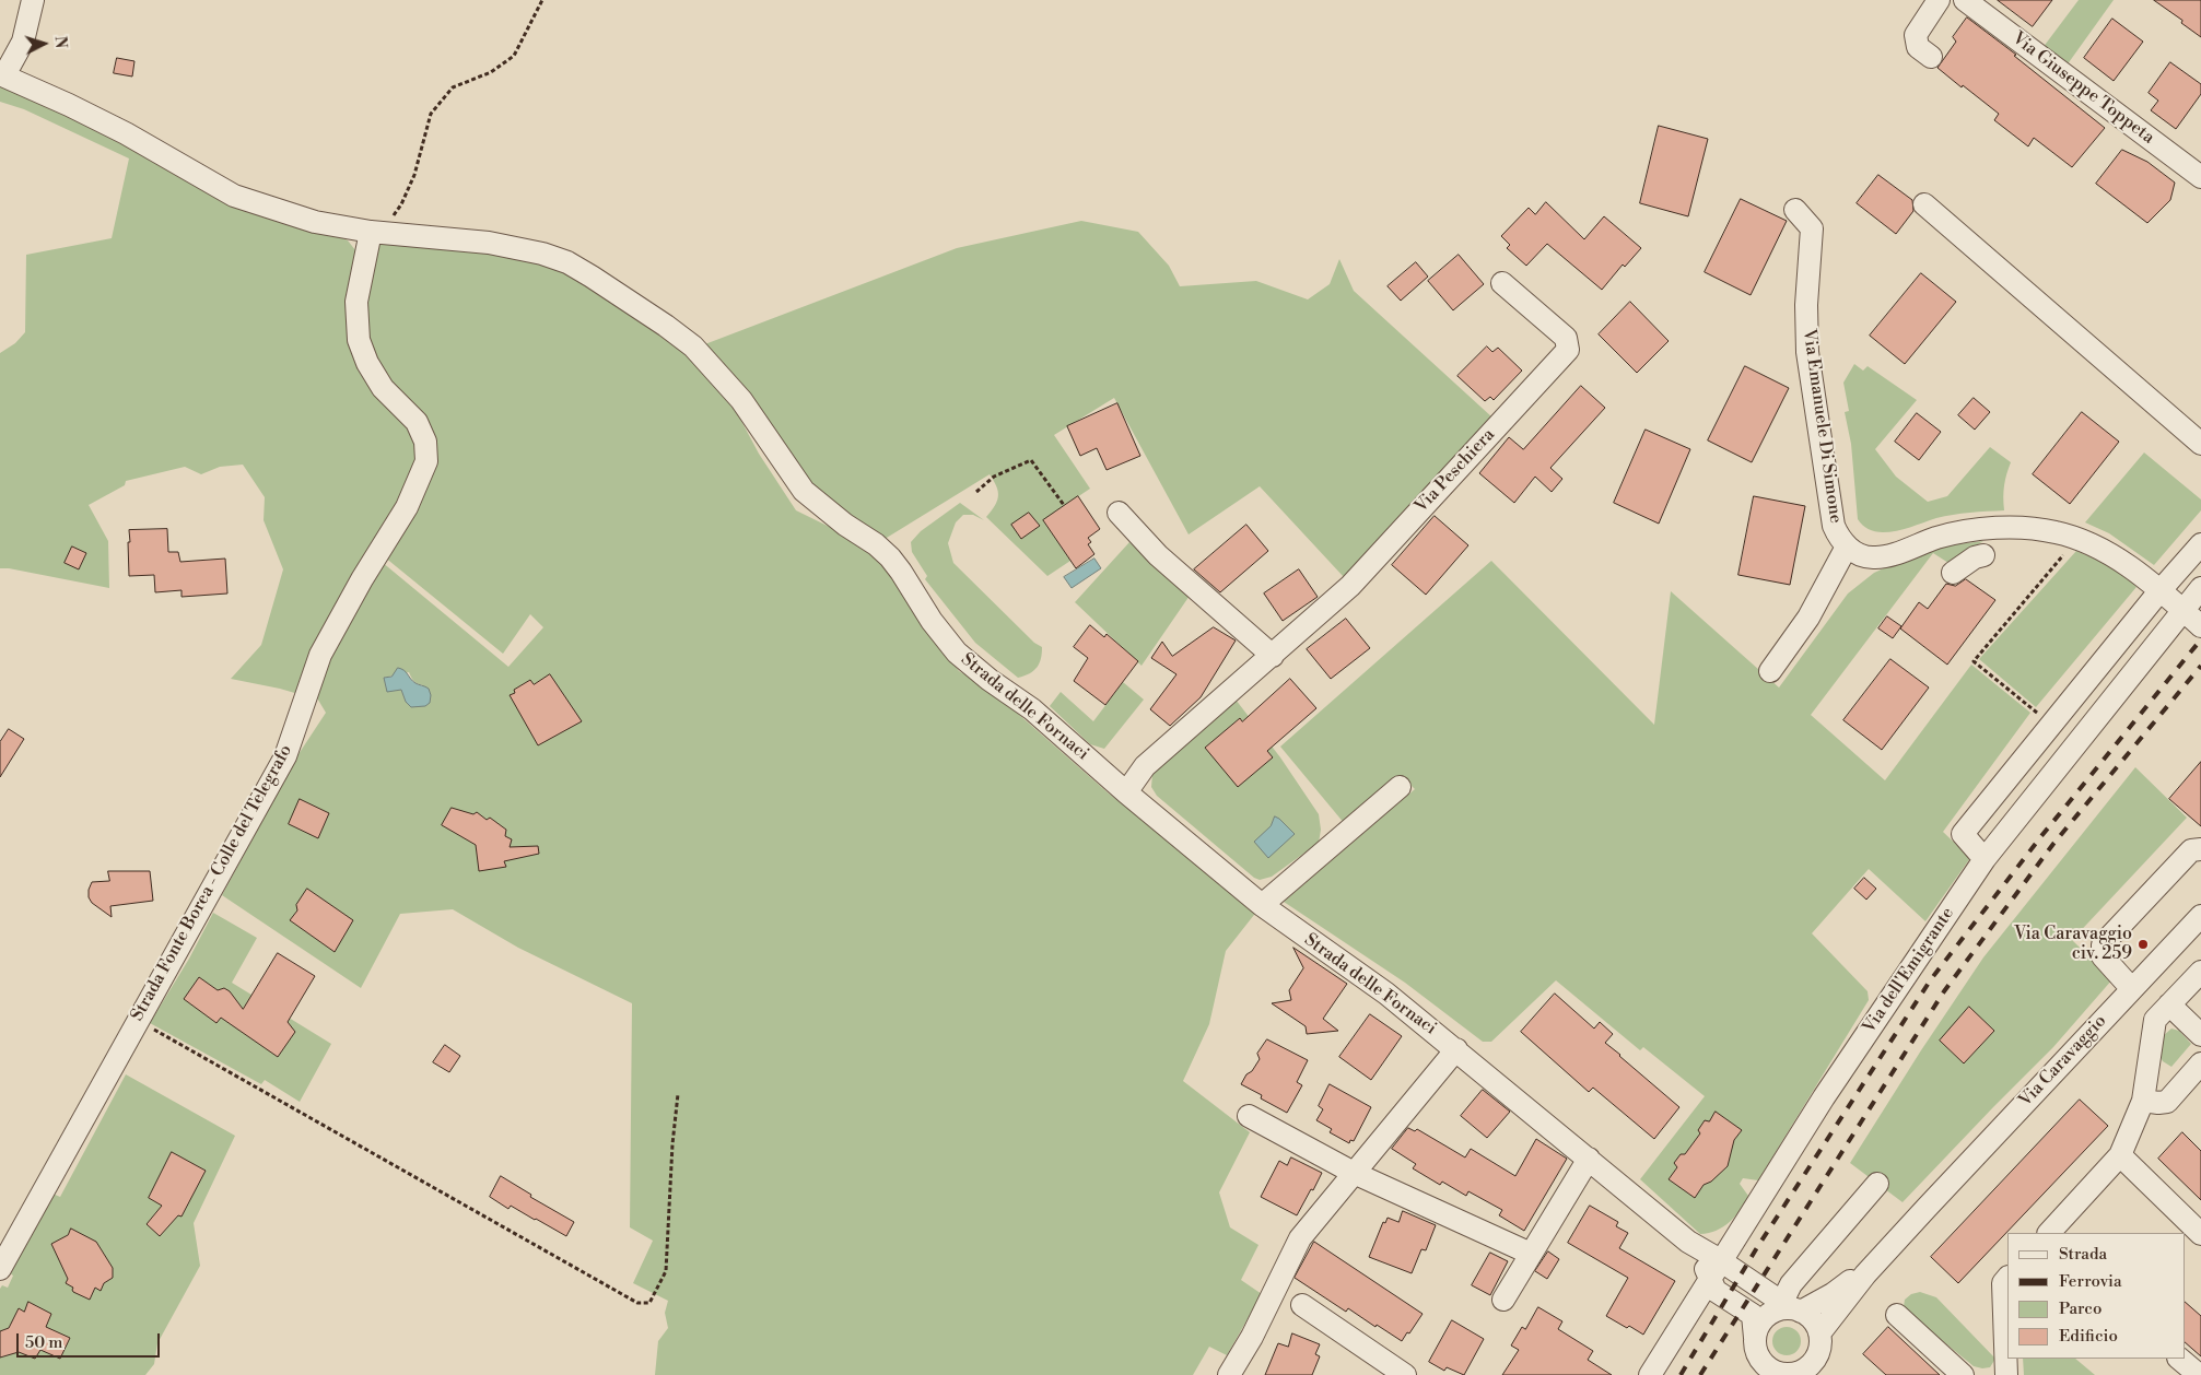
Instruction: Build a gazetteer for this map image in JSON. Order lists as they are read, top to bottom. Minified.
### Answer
{"streets":{"street":["Via Giuseppe Toppeta","Via Emanuele Di Simone","Via Peschiera","Strada delle Fornaci","Strada Fonte Borea - Colle del Telegrafo","Via dell'Emigrante","Via Caravaggio"]},"crossings":[["Via Emanuele Di Simone","Via dell'Emigrante"],["Via Peschiera","Strada delle Fornaci"],["Strada delle Fornaci","Strada Fonte Borea - Colle del Telegrafo"],["Strada delle Fornaci","Via dell'Emigrante"],["Strada delle Fornaci","Via Caravaggio"]],"places":["Via Caravaggio civ. 259"],"legend":["Strada","Ferrovia","Parco","Edificio"],"scale_bar":"50 m","north":"right"}
